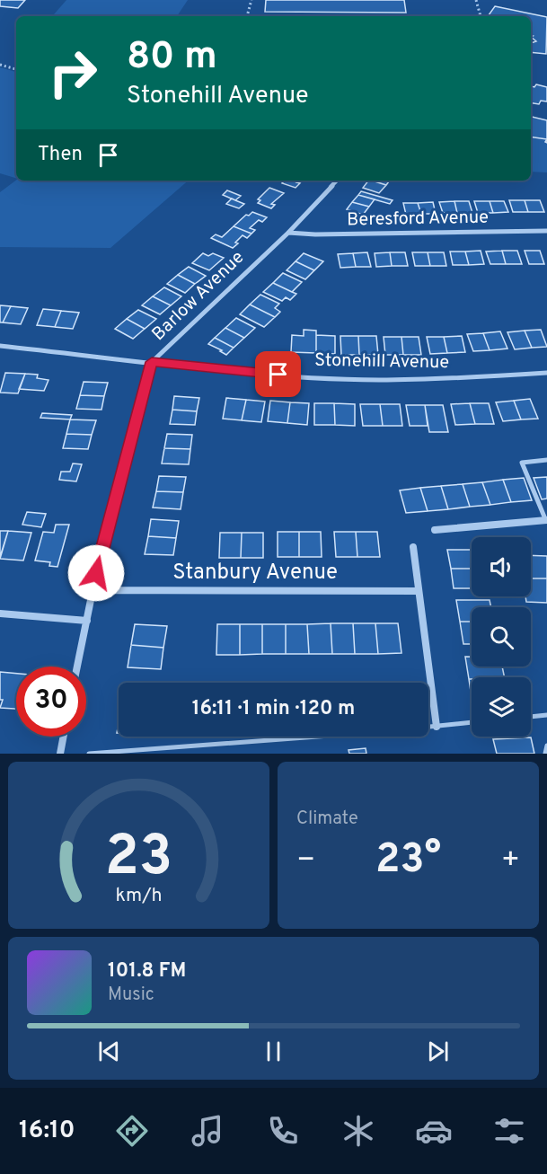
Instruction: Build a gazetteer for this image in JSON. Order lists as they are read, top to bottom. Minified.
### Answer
{"streets":{"street":["Beresford Avenue","Barlow Avenue","Stonehill Avenue","Stanbury Avenue"]},"crossings":[["Beresford Avenue","Barlow Avenue"],["Barlow Avenue","Stonehill Avenue"],["Barlow Avenue","Stanbury Avenue"]],"page":{"turn":["80 m","Stonehill Avenue"],"then":"Then","limit":"30","trip":"16:11 · 1 min · 120 m","tile":"Climate","heat":["−","23°","+"],"song":["101.8 FM","Music"],"tabs":"16:10","gauge":["23","km/h"]}}
